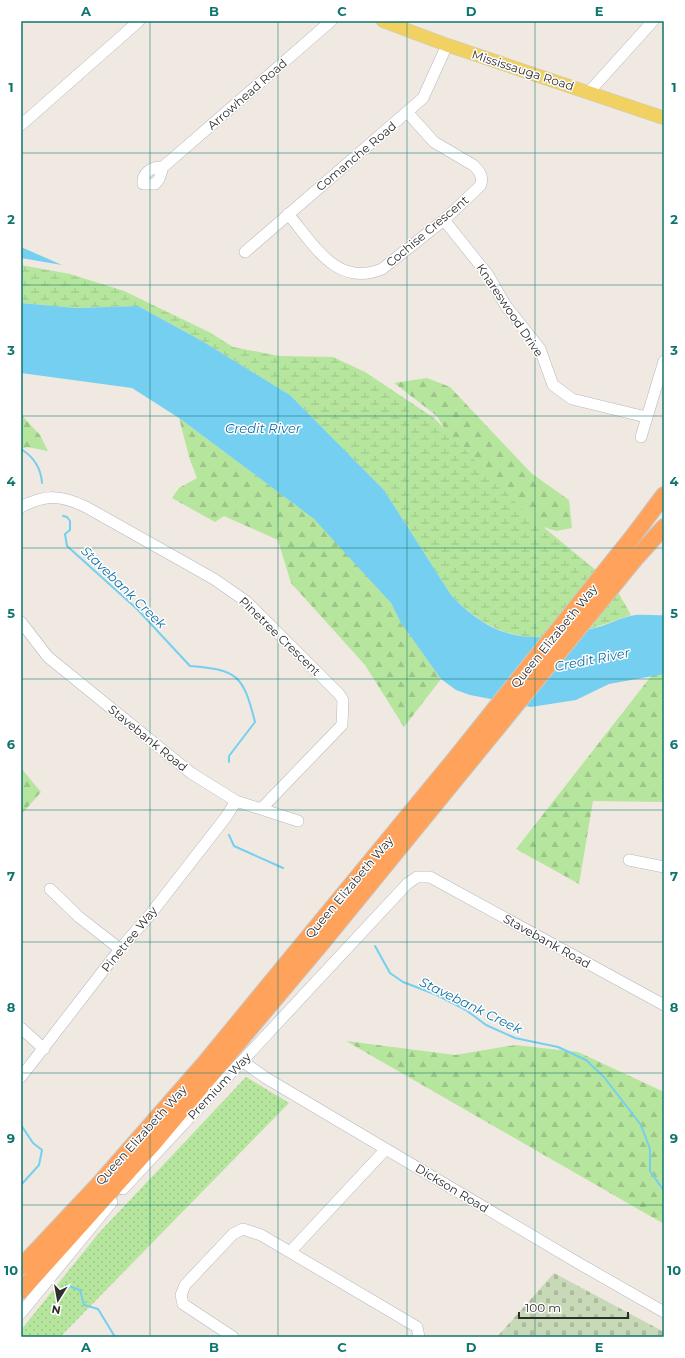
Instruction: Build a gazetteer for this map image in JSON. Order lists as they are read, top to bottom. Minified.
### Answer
{"streets":{"highway":["Queen Elizabeth Way"],"main road":["Mississauga Road"],"street":["Arrowhead Road","Comanche Road","Cochise Crescent","Knareswood Drive","Pinetree Crescent","Stavebank Road","Pinetree Way","Premium Way","Dickson Road"]},"crossings":[["Mississauga Road","Comanche Road"],["Comanche Road","Cochise Crescent"],["Cochise Crescent","Knareswood Drive"],["Pinetree Crescent","Stavebank Road"],["Stavebank Road","Pinetree Way"],["Stavebank Road","Premium Way"],["Premium Way","Dickson Road"]],"water":["Credit River","Stavebank Creek"],"scale_bar":"100 m","north":"bottom","grid":{"columns":["A","B","C","D","E"],"rows":["1","2","3","4","5","6","7","8","9","10"]}}
